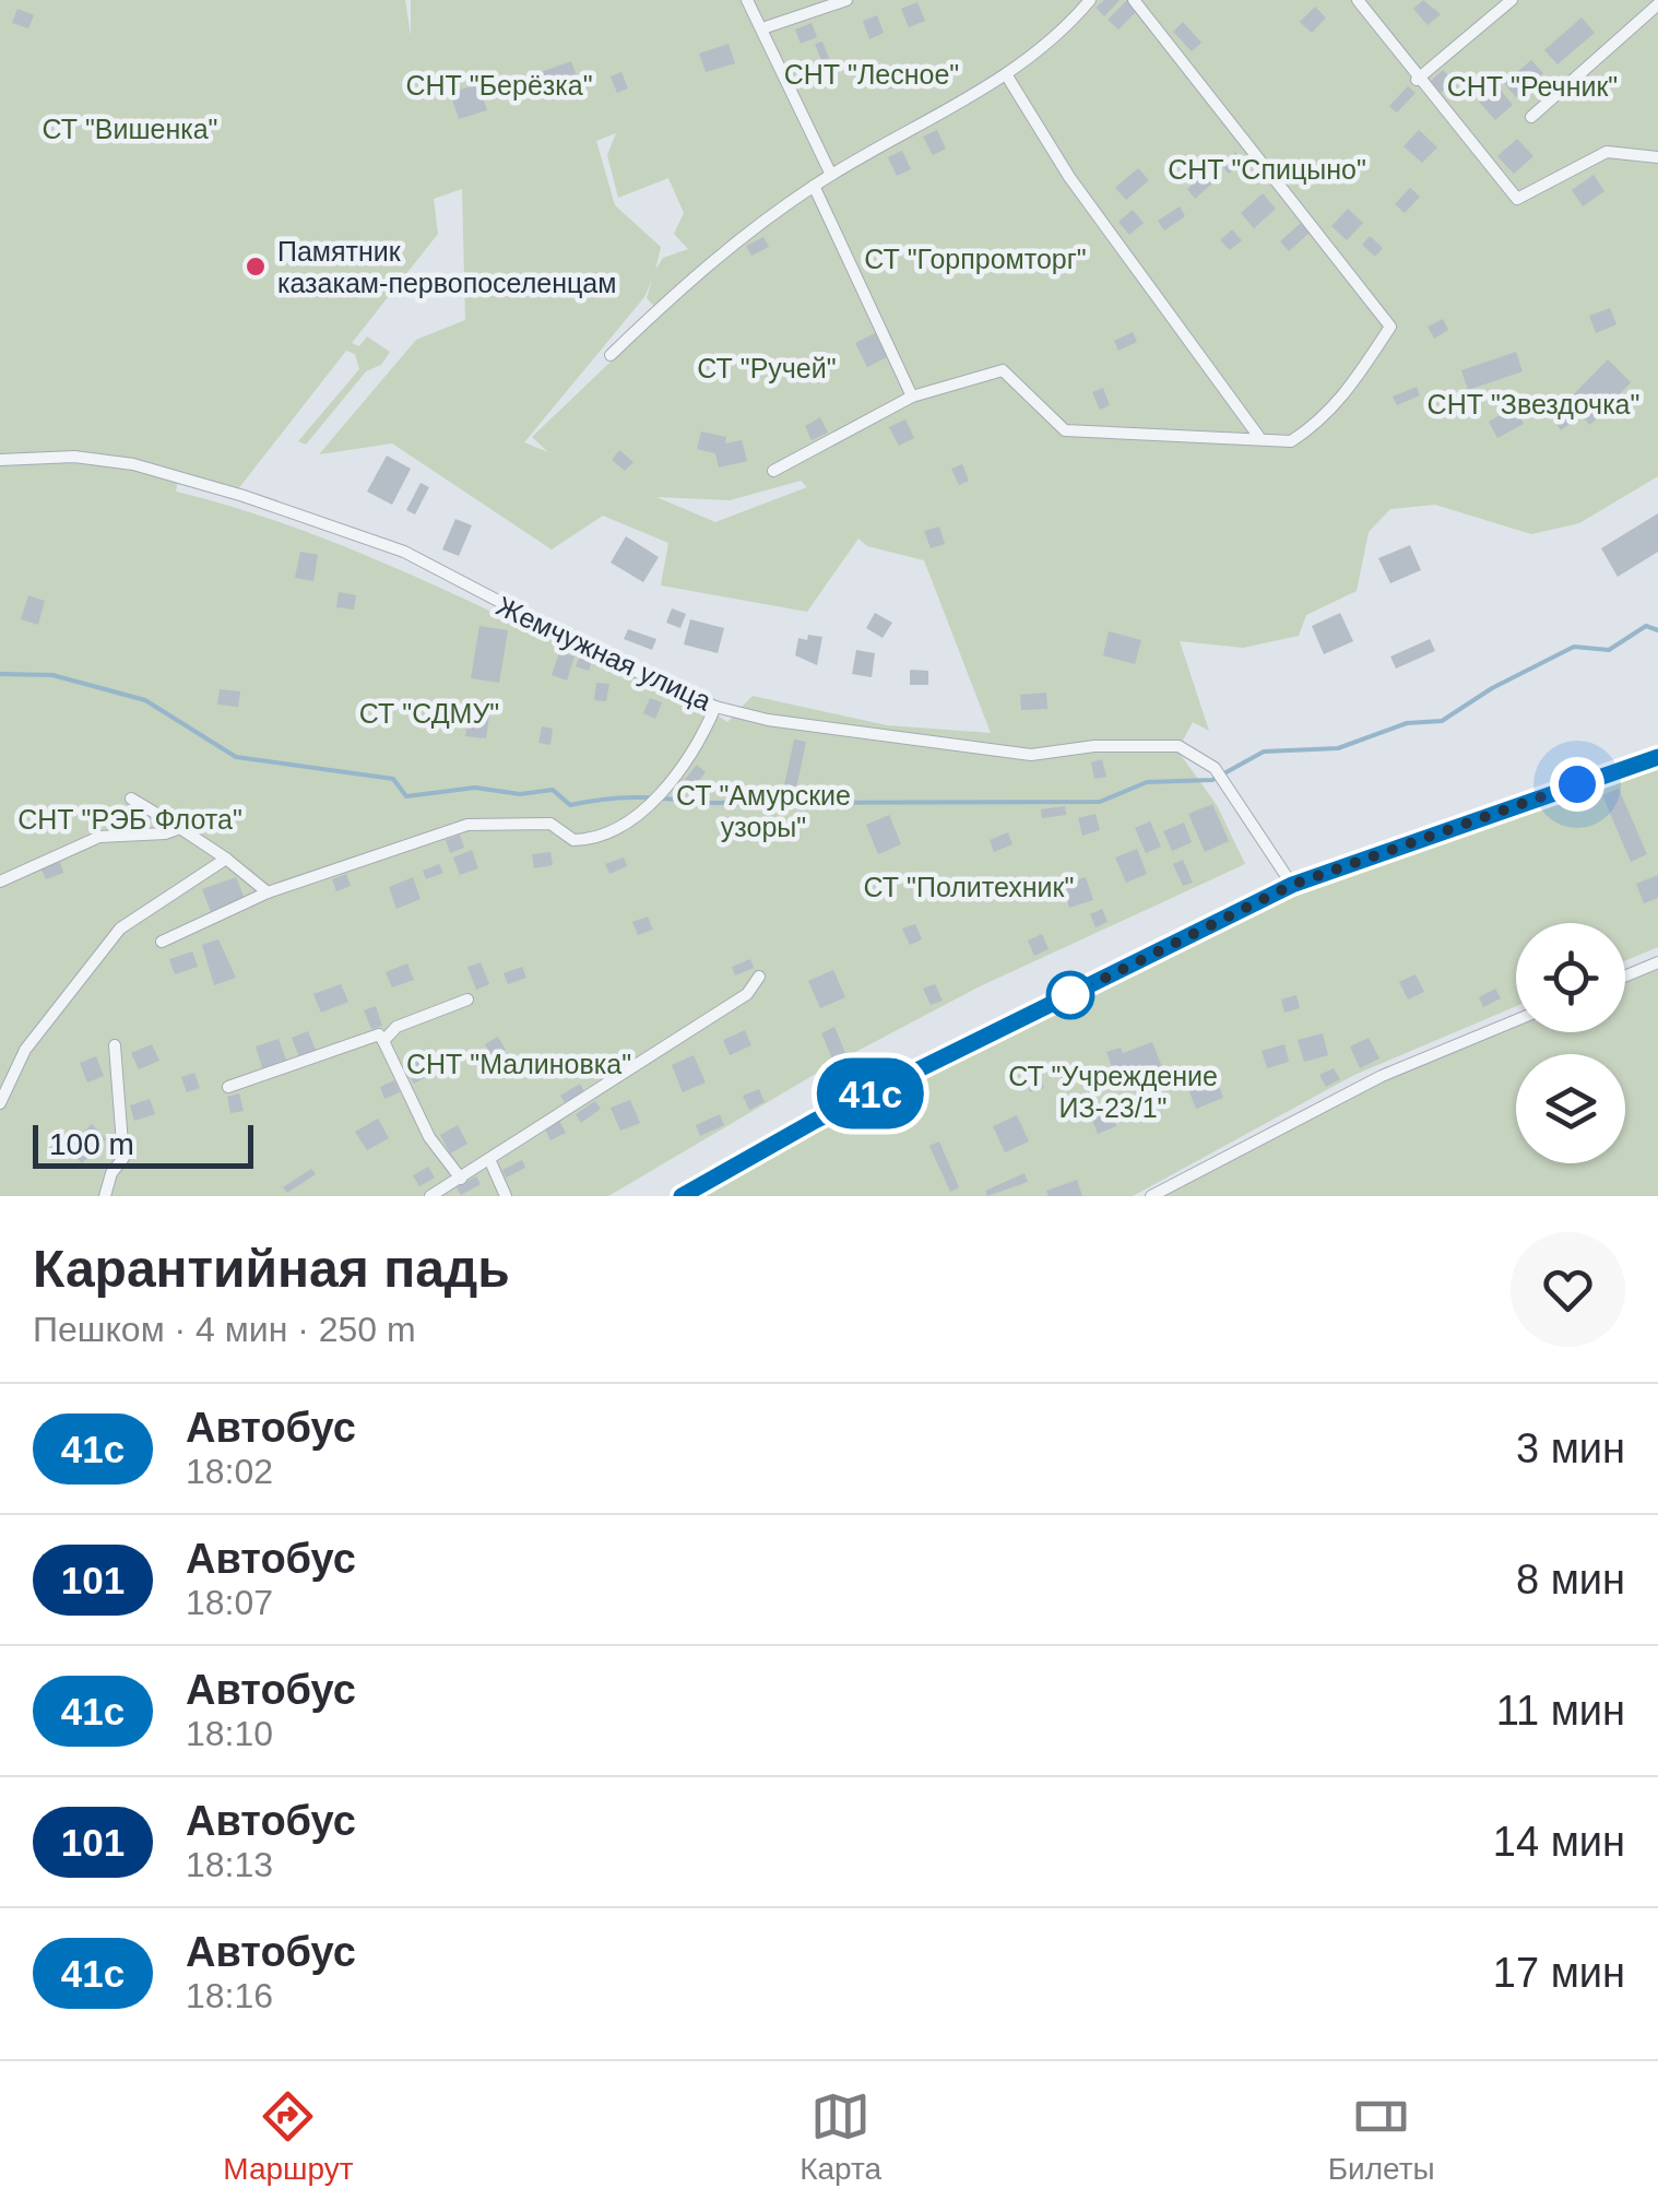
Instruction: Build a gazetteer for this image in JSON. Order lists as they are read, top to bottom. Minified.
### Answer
{"streets":{"street":["Жемчужная улица"]},"parks":["СНТ \"Лесное\"","СНТ \"Берёзка\"","СНТ \"Речник\"","СТ \"Вишенка\"","СНТ \"Спицыно\"","СТ \"Горпромторг\"","СТ \"Ручей\"","СНТ \"Звездочка\"","СТ \"СДМУ\"","СТ \"Амурские узоры\"","СНТ \"РЭБ Флота\"","СТ \"Политехник\"","СНТ \"Малиновка\"","СТ \"Учреждение ИЗ-23/1\""],"places":["Памятник казакам-первопоселенцам"],"lines":["bus line 41с"],"scale_bar":"100 m","page":{"on_map":"41с","scale":"100 m","heading":["Карантийная падь","Пешком · 4 мин · 250 m"],"list":[{"mark":"41с","name":"Автобус","note":"18:02","value":"3 мин"},{"mark":"101","name":"Автобус","note":"18:07","value":"8 мин"},{"mark":"41с","name":"Автобус","note":"18:10","value":"11 мин"},{"mark":"101","name":"Автобус","note":"18:13","value":"14 мин"},{"mark":"41с","name":"Автобус","note":"18:16","value":"17 мин"}],"tabs":["Маршрут","Карта","Билеты"]}}
